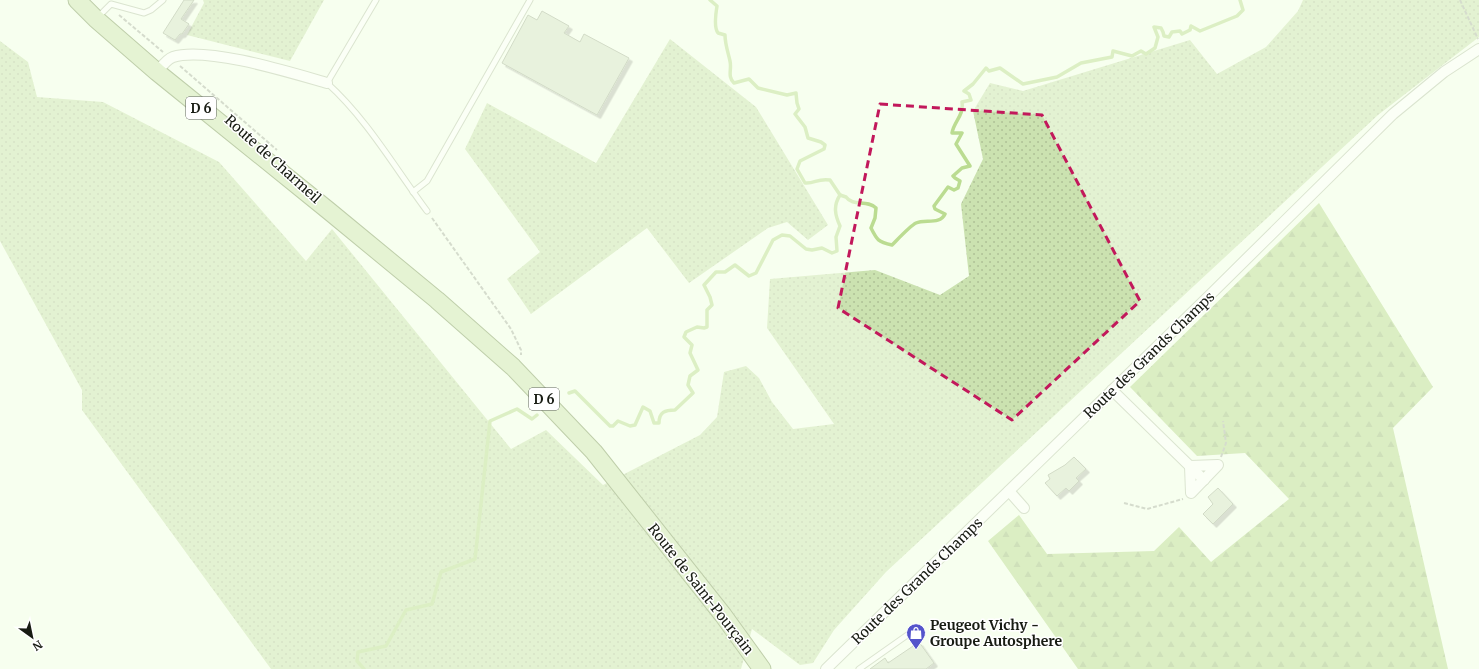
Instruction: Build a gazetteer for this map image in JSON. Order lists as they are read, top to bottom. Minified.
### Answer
{"streets":{"main road":["D 6","Route de Charmeil","Route de Saint-Pourçain"],"street":["Route des Grands Champs"]},"crossings":[["Route de Charmeil","Route de Saint-Pourçain"]],"places":{"shop":["Peugeot Vichy - Groupe Autosphere"]},"north":"bottom right"}
